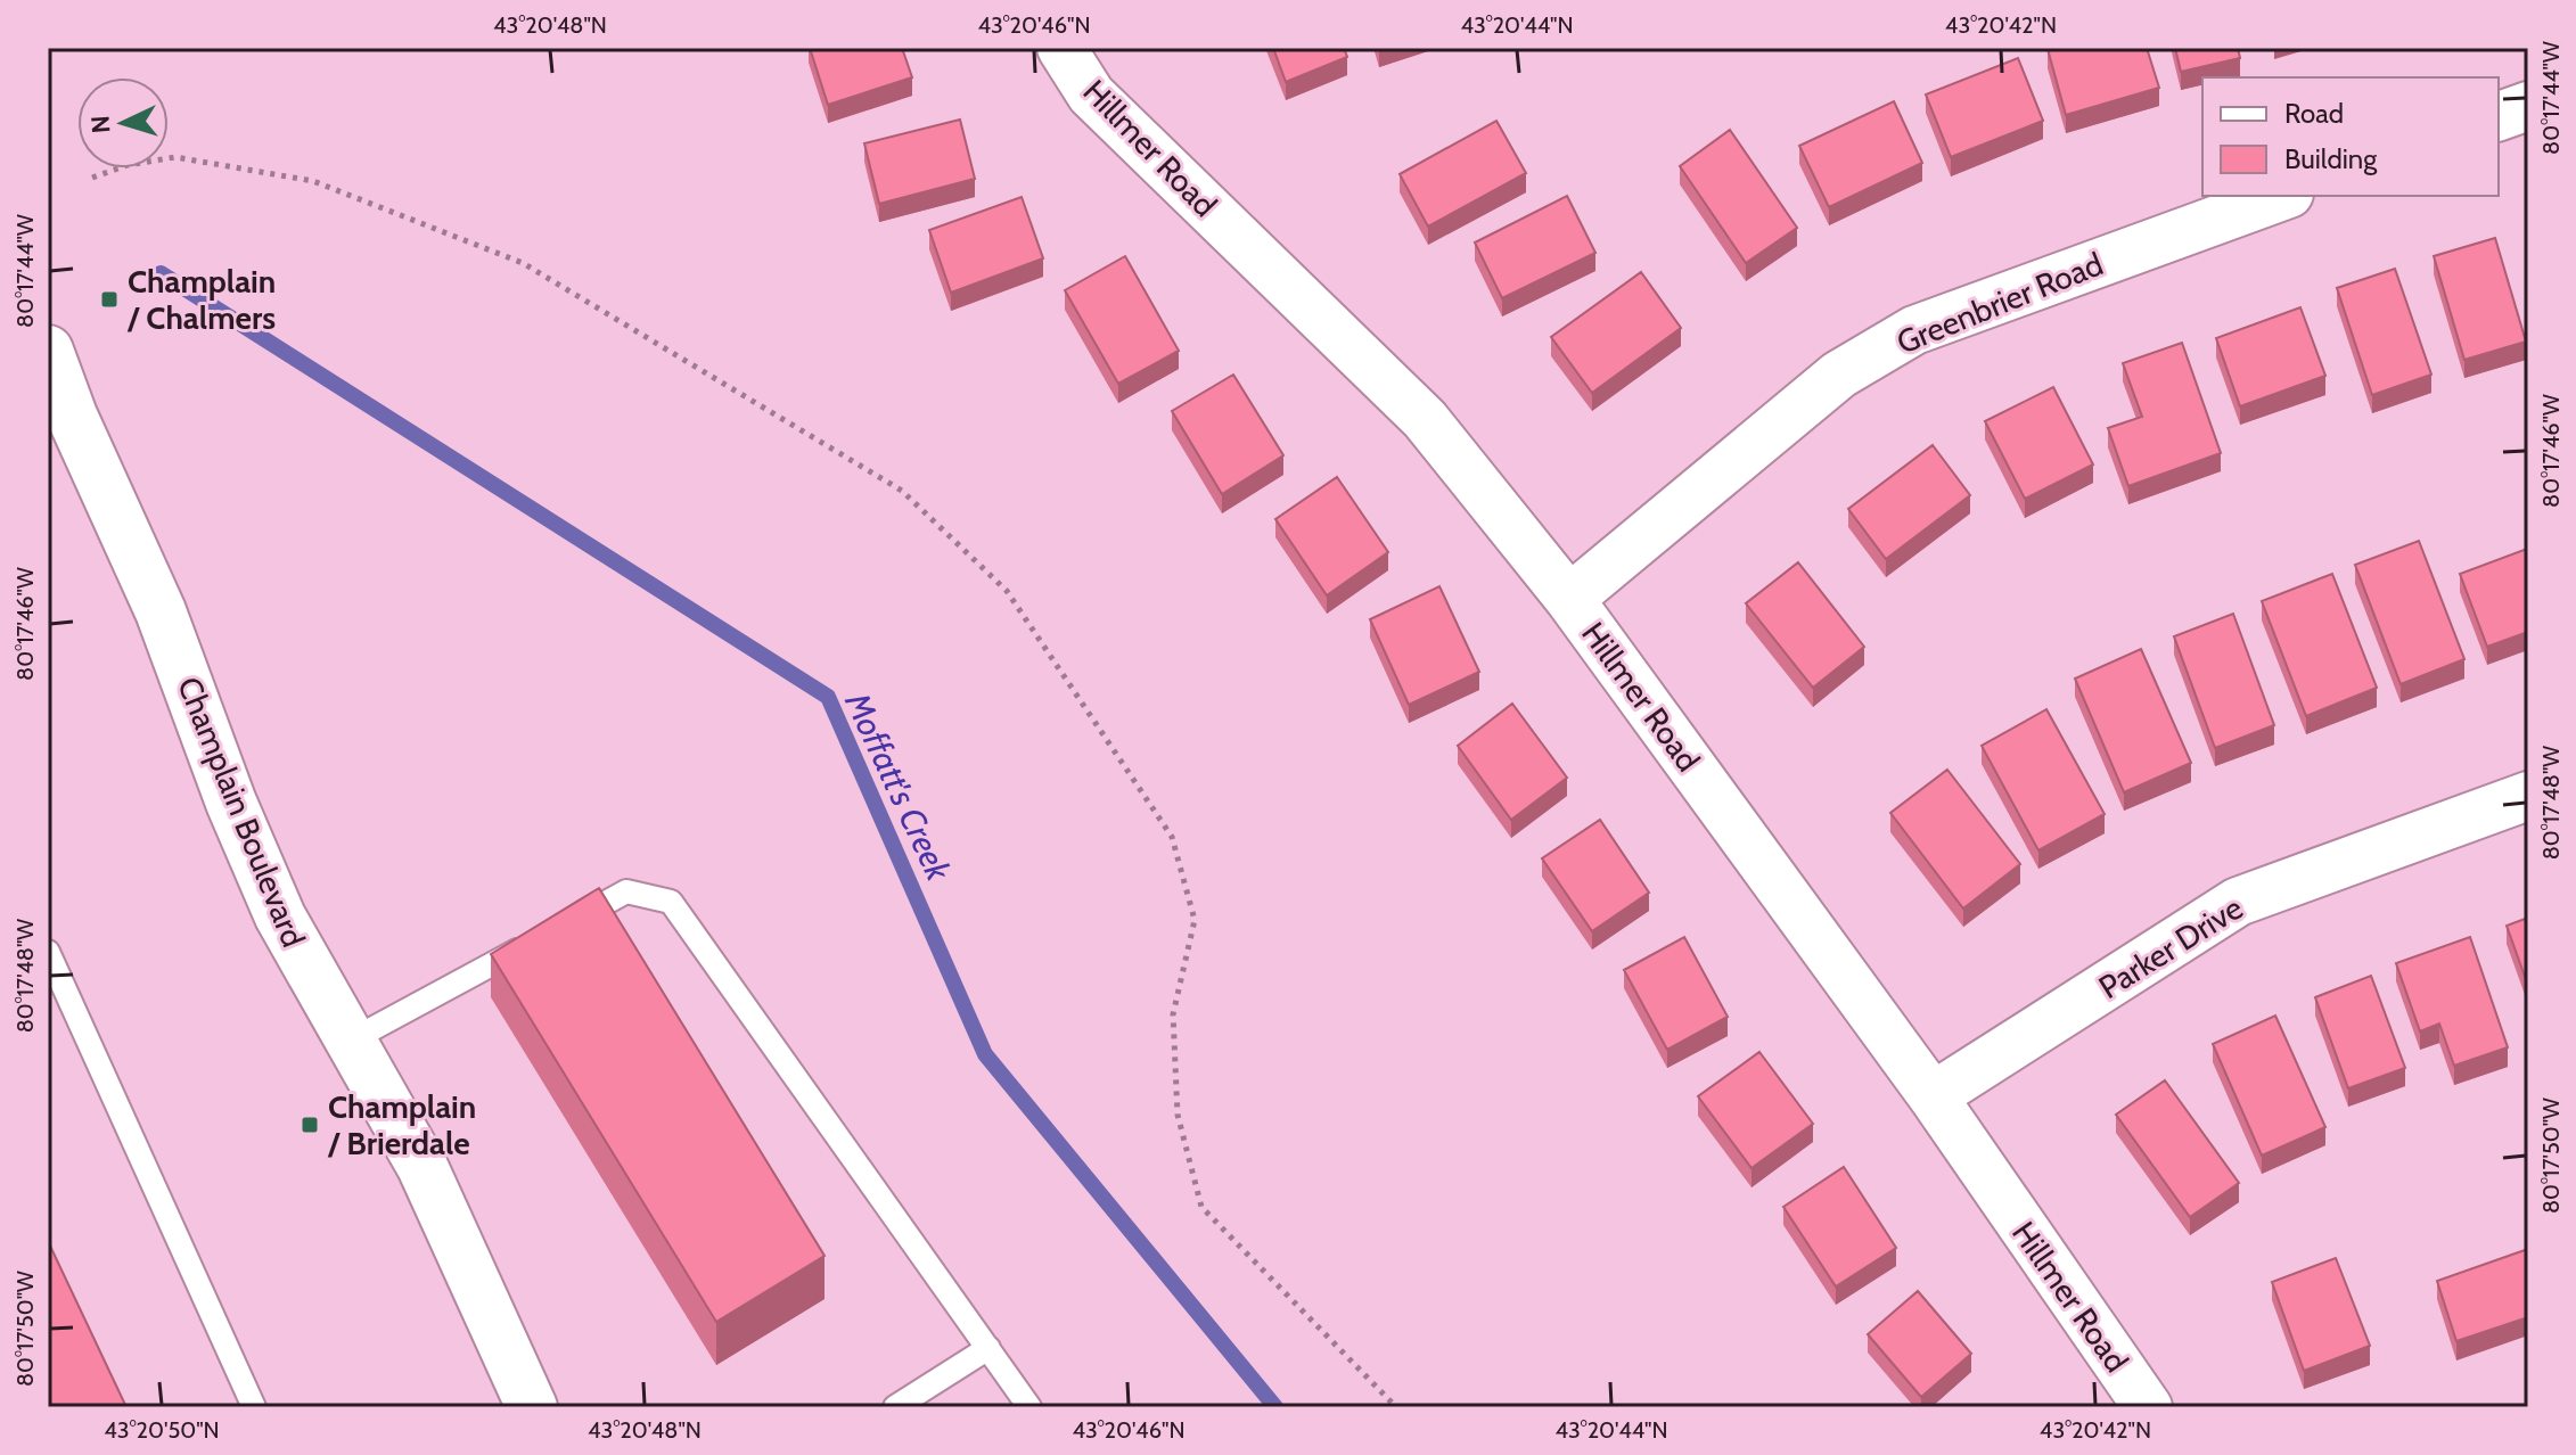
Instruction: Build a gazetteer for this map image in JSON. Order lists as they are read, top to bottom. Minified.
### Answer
{"streets":{"street":["Hillmer Road","Greenbrier Road","Champlain Boulevard","Parker Drive"]},"crossings":[["Hillmer Road","Greenbrier Road"],["Hillmer Road","Parker Drive"]],"water":["Moffatt's Creek"],"places":{"transit":["Champlain / Chalmers","Champlain / Brierdale"]},"legend":["Road","Building"],"north":"left","coordinates":["43°20'48\"N","43°20'46\"N","43°20'44\"N","43°20'42\"N","80°17'44\"W","80°17'46\"W","80°17'48\"W","80°17'50\"W","43°20'50\"N"]}
